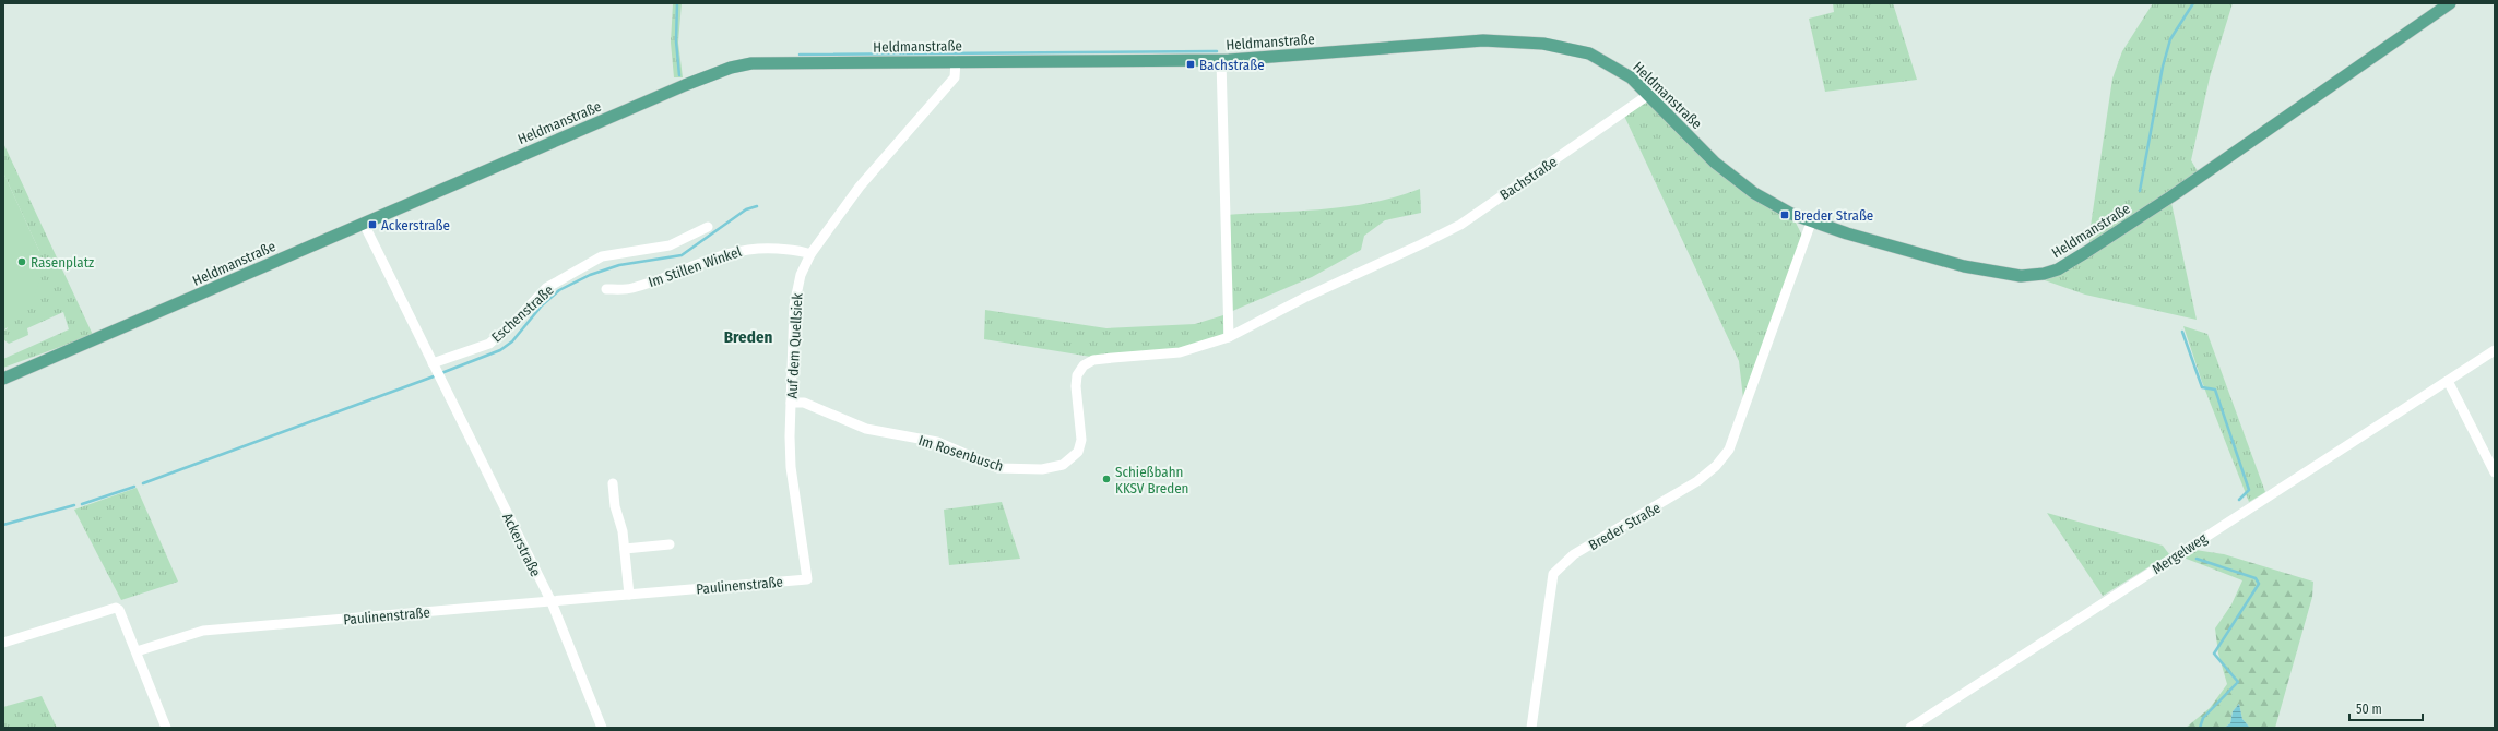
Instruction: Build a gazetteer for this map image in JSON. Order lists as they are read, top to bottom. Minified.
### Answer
{"streets":{"main road":["Heldmanstraße"],"street":["Bachstraße","Im Stillen Winkel","Eschenstraße","Auf dem Quellsiek","Im Rosenbusch","Breder Straße","Ackerstraße","Mergelweg","Paulinenstraße"]},"crossings":[["Heldmanstraße","Bachstraße"],["Heldmanstraße","Auf dem Quellsiek"],["Heldmanstraße","Breder Straße"],["Heldmanstraße","Ackerstraße"],["Bachstraße","Im Rosenbusch"],["Im Stillen Winkel","Auf dem Quellsiek"],["Eschenstraße","Ackerstraße"],["Auf dem Quellsiek","Im Rosenbusch"],["Auf dem Quellsiek","Paulinenstraße"],["Ackerstraße","Paulinenstraße"]],"districts":["Breden"],"places":{"transit":["Bachstraße","Breder Straße","Ackerstraße"],"other":["Rasenplatz","Schießbahn KKSV Breden"]},"scale_bar":"50 m"}
